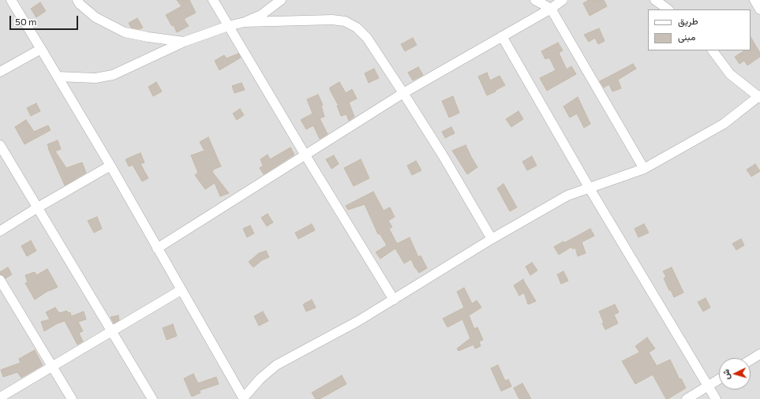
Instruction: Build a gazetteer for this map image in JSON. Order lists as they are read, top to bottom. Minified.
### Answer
{"legend":["طريق","مبنى"],"scale_bar":"50 m","north":"left"}
